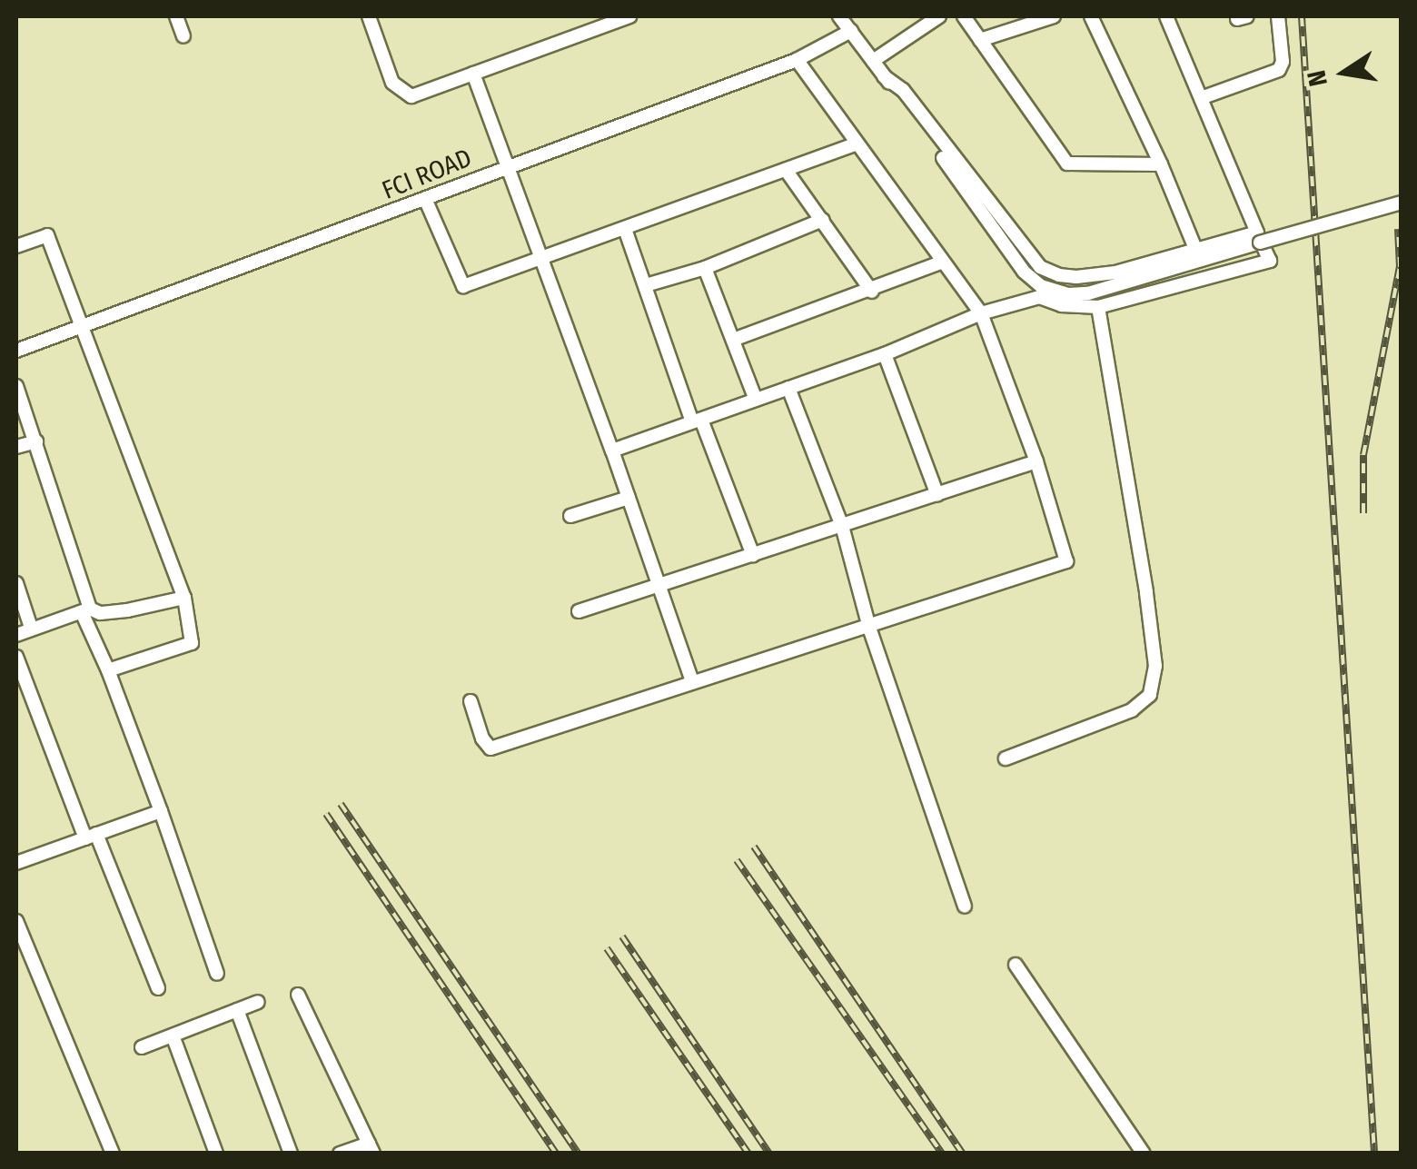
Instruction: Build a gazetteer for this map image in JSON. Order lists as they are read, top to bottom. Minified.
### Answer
{"streets":{"street":["FCI ROAD"]},"north":"left"}
